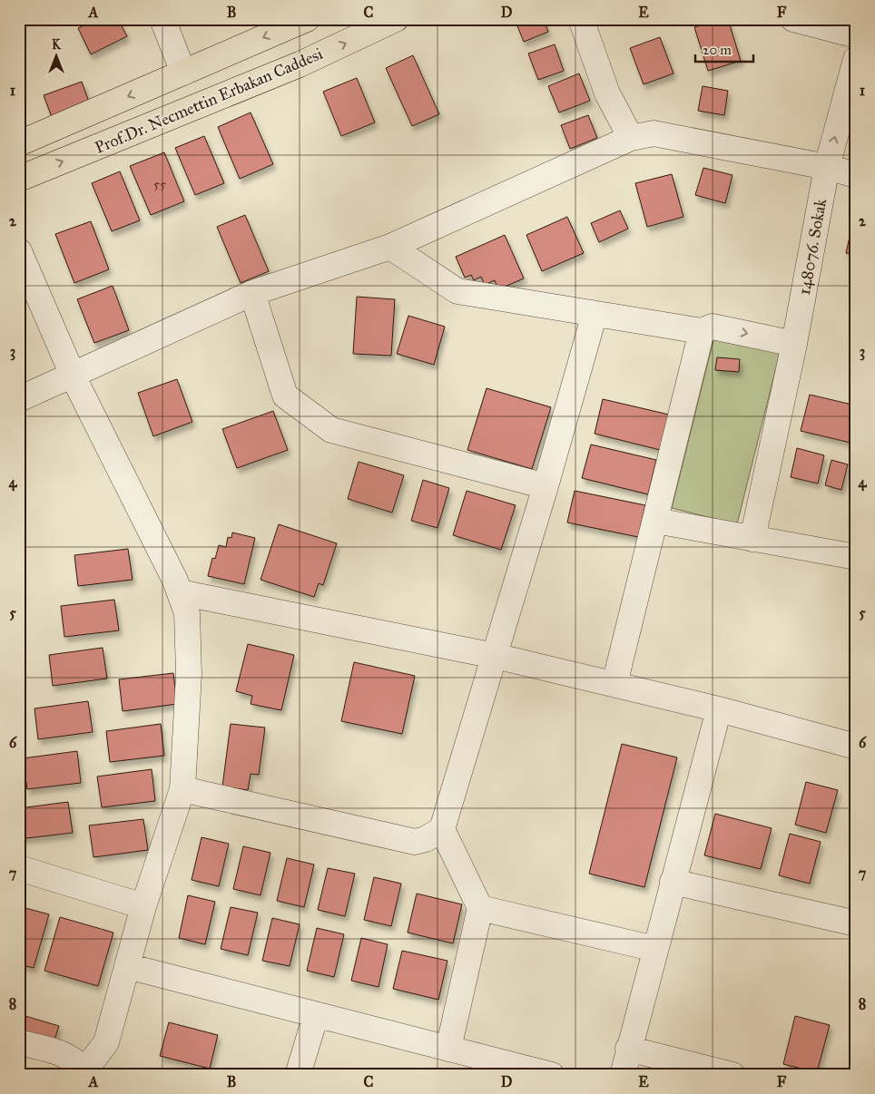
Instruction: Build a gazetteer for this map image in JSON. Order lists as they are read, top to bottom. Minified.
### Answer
{"streets":{"main road":["Prof.Dr. Necmettin Erbakan Caddesi"],"street":["148076. Sokak"]},"house_numbers":["55"],"scale_bar":"20 m","north":"top","grid":{"columns":["A","B","C","D","E","F"],"rows":["1","2","3","4","5","6","7","8"]}}
